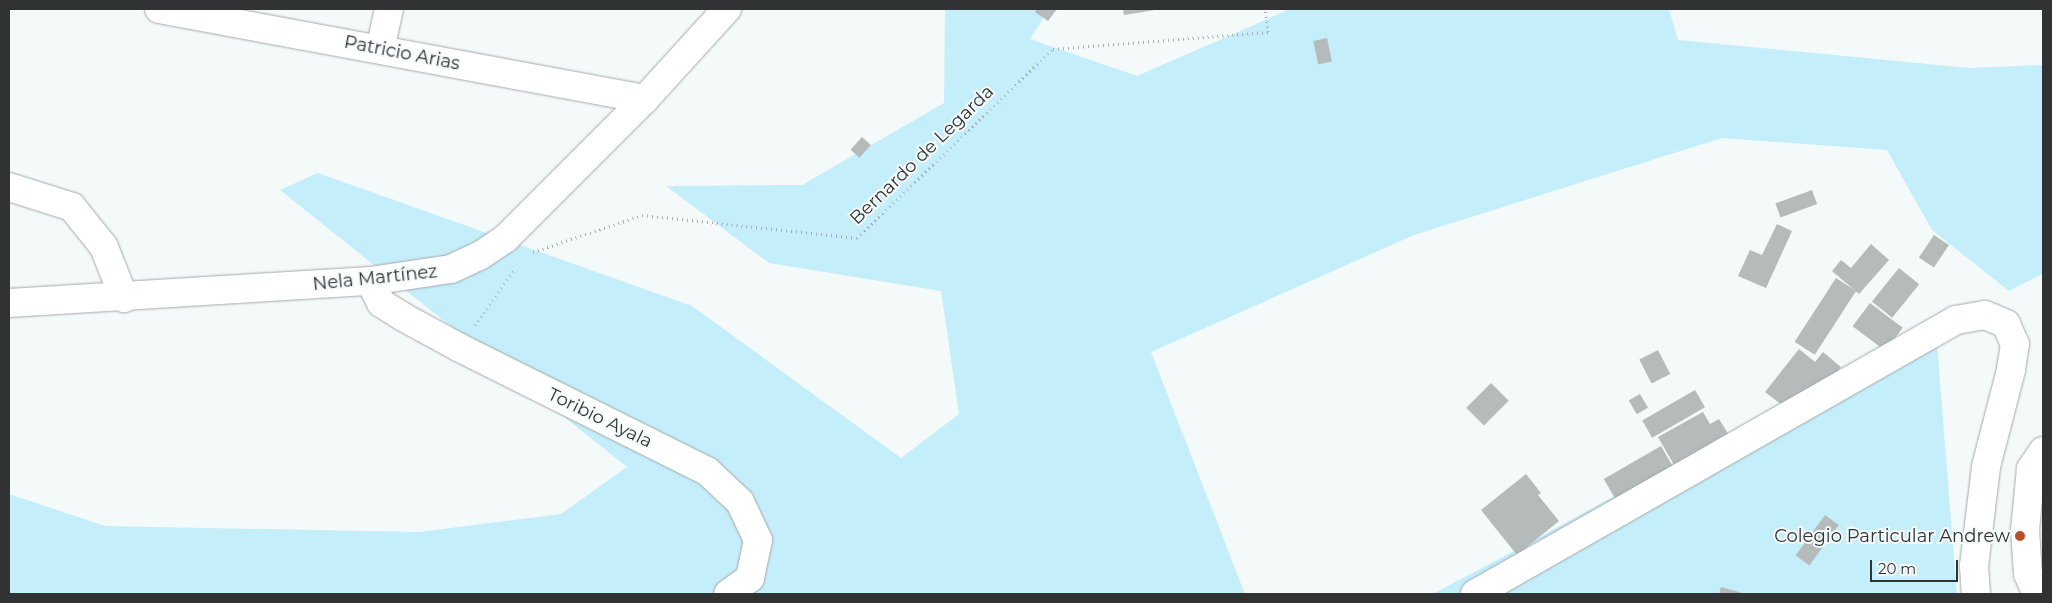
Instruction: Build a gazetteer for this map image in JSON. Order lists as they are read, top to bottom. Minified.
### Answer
{"streets":{"street":["Patricio Arias","Nela Martínez","Toribio Ayala"],"path":["Bernardo de Legarda"]},"crossings":[["Patricio Arias","Nela Martínez"],["Nela Martínez","Toribio Ayala"]],"places":["Colegio Particular Andrew"],"scale_bar":"20 m"}
